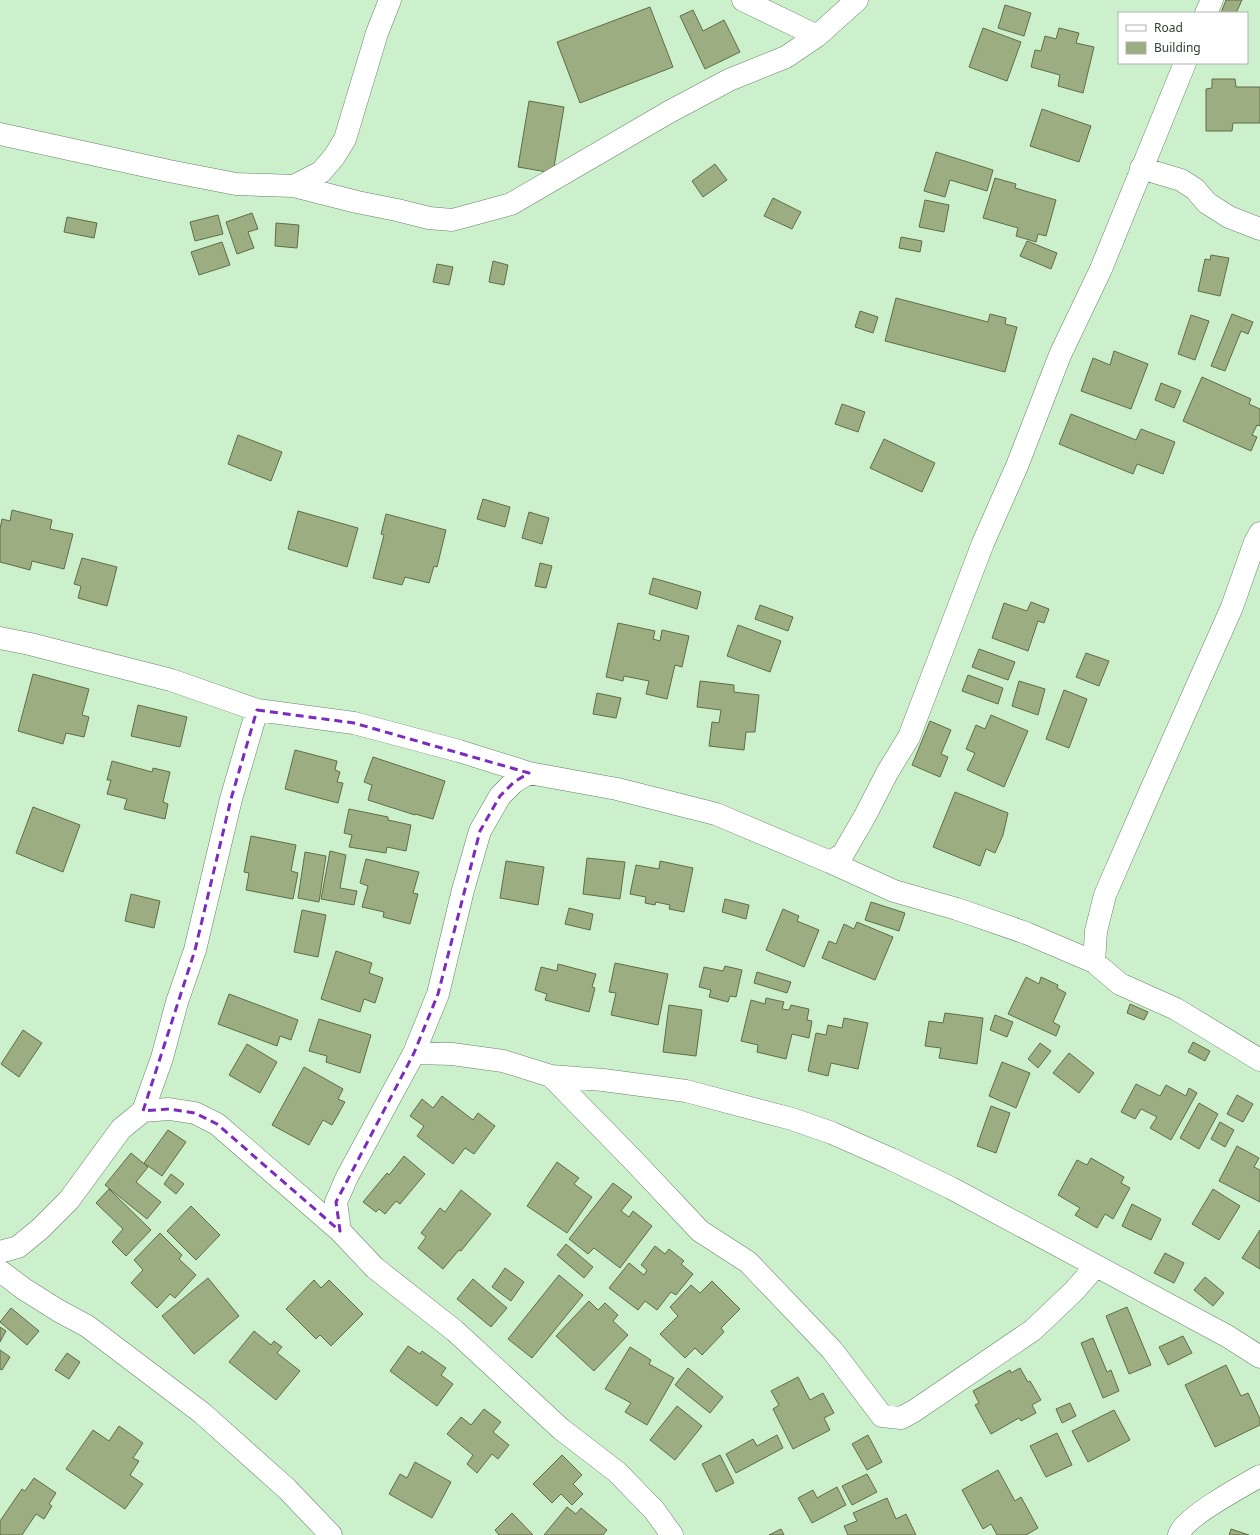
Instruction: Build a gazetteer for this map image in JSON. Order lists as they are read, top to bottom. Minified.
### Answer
{"legend":["Road","Building"]}
